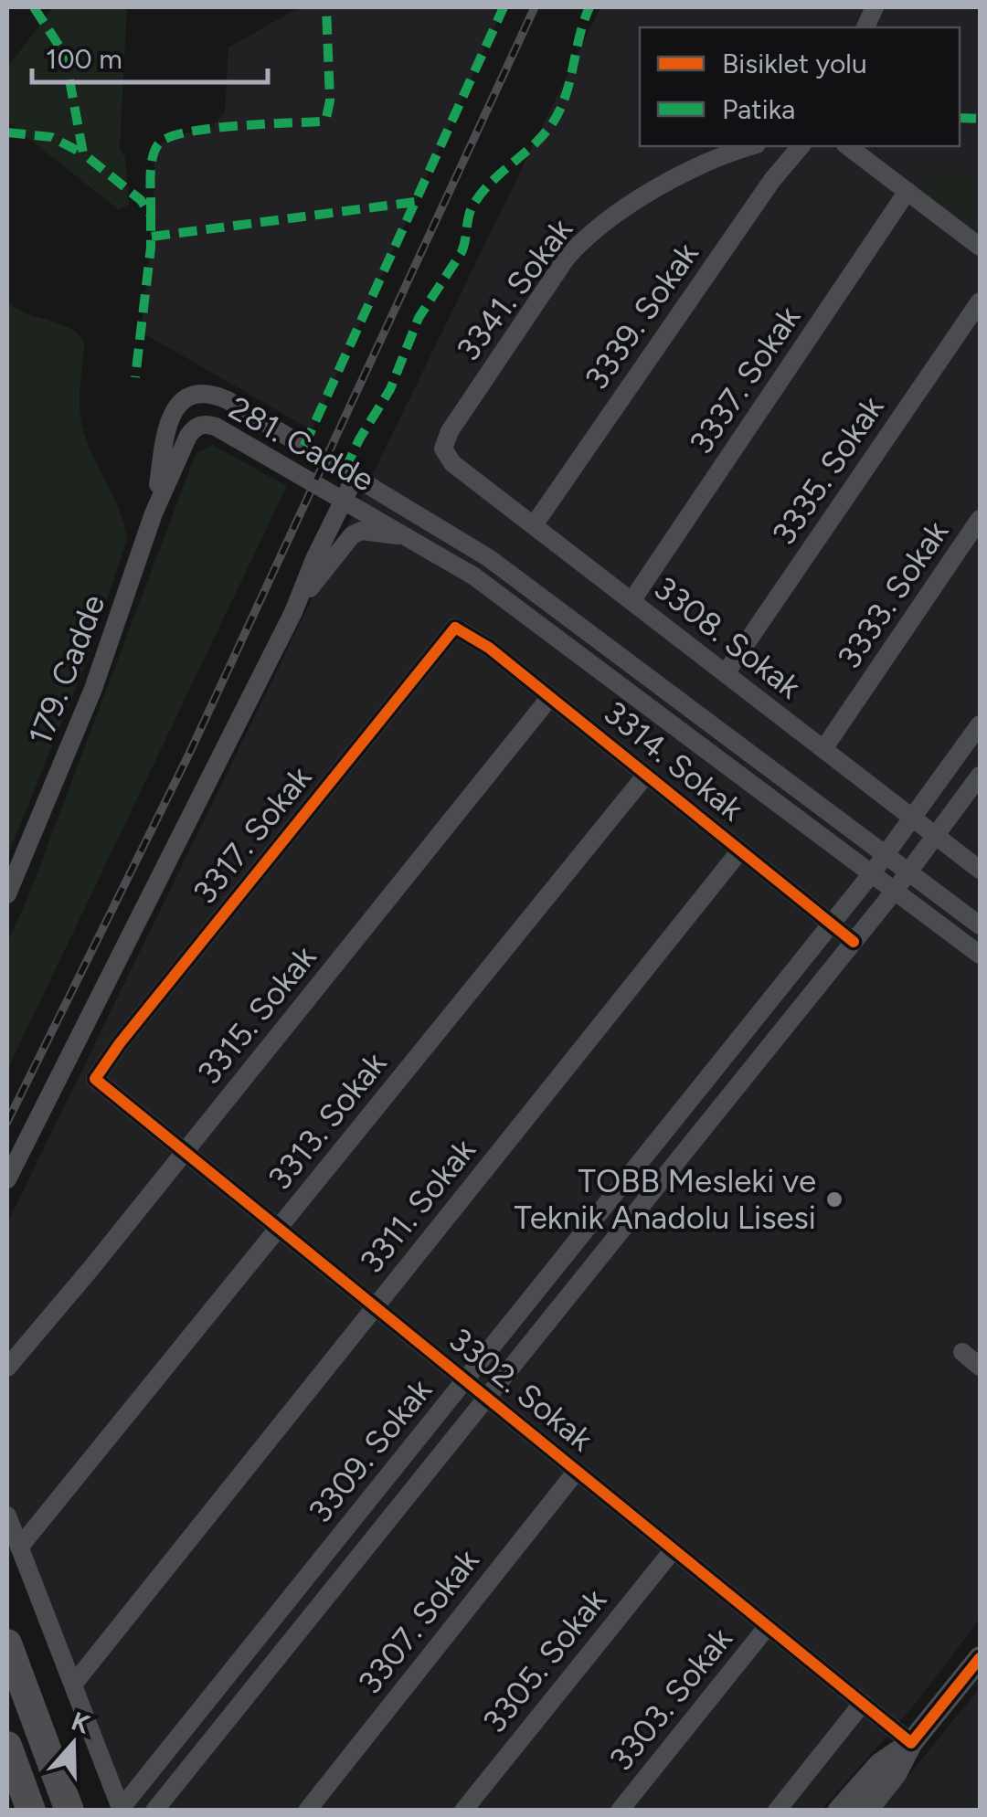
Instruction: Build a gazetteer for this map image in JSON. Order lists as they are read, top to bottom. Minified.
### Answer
{"streets":{"street":["3341. Sokak","3339. Sokak","3337. Sokak","281. Cadde","3335. Sokak","3333. Sokak","3308. Sokak","179. Cadde","3314. Sokak","3317. Sokak","3315. Sokak","3313. Sokak","3311. Sokak","3302. Sokak","3309. Sokak","3307. Sokak","3305. Sokak","3303. Sokak"]},"crossings":[["3341. Sokak","3308. Sokak"],["3339. Sokak","3308. Sokak"],["3337. Sokak","3308. Sokak"],["281. Cadde","179. Cadde"],["281. Cadde","3309. Sokak"],["3335. Sokak","3308. Sokak"],["3333. Sokak","3308. Sokak"],["3308. Sokak","3309. Sokak"],["3314. Sokak","3317. Sokak"],["3314. Sokak","3315. Sokak"],["3314. Sokak","3313. Sokak"],["3314. Sokak","3311. Sokak"],["3314. Sokak","3309. Sokak"],["3317. Sokak","3302. Sokak"],["3315. Sokak","3302. Sokak"],["3313. Sokak","3302. Sokak"],["3311. Sokak","3302. Sokak"],["3302. Sokak","3309. Sokak"],["3302. Sokak","3307. Sokak"],["3302. Sokak","3305. Sokak"],["3302. Sokak","3303. Sokak"]],"places":["TOBB Mesleki ve Teknik Anadolu Lisesi"],"legend":["Bisiklet yolu","Patika"],"scale_bar":"100 m","north":"top"}
